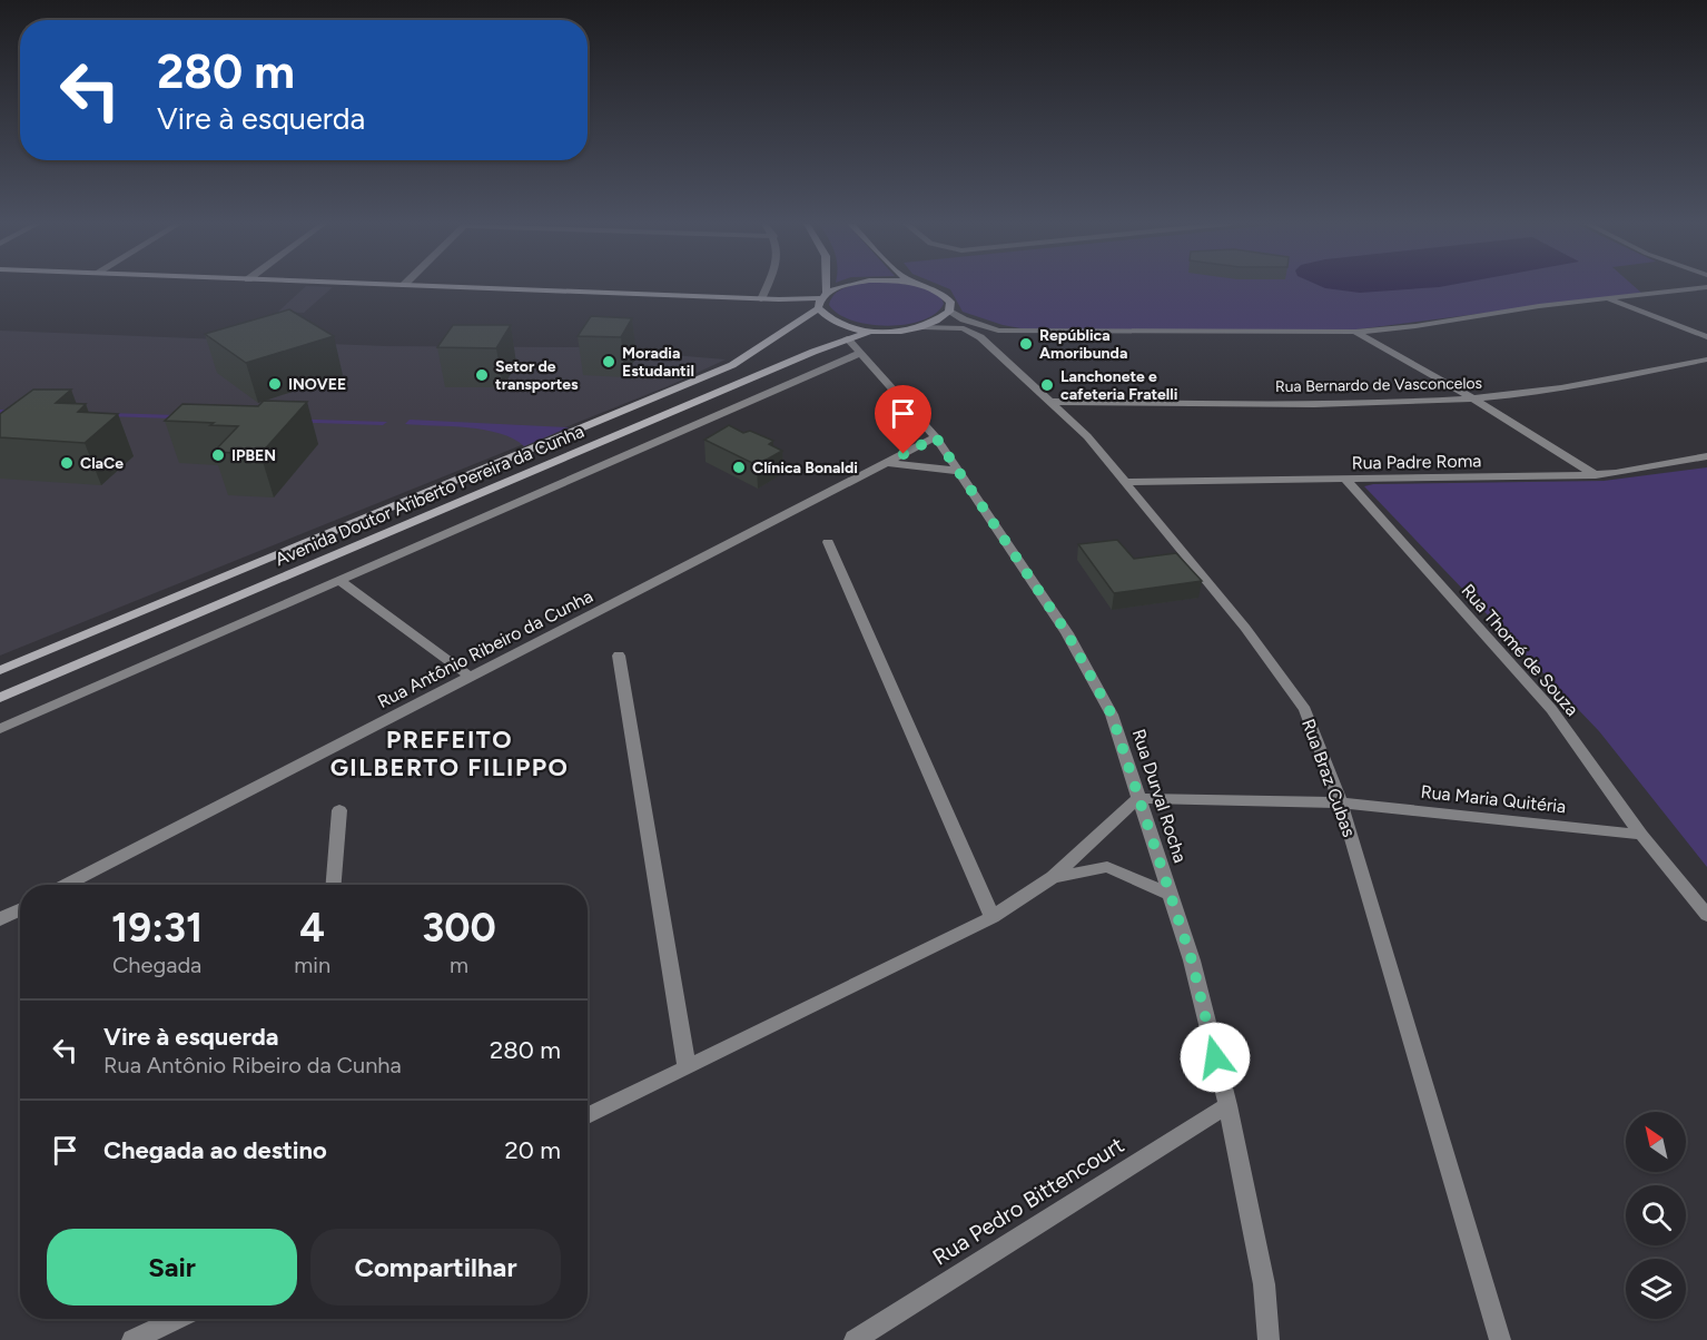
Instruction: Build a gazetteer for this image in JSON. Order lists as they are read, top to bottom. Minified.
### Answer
{"streets":{"main road":["Avenida Doutor Ariberto Pereira da Cunha"],"street":["Rua Bernardo de Vasconcelos","Rua Padre Roma","Rua Antônio Ribeiro da Cunha","Rua Thomé de Souza","Rua Braz Cubas","Rua Durval Rocha","Rua Maria Quitéria","Rua Pedro Bittencourt"]},"crossings":[["Rua Bernardo de Vasconcelos","Rua Braz Cubas"],["Rua Padre Roma","Rua Thomé de Souza"],["Rua Padre Roma","Rua Braz Cubas"],["Avenida Doutor Ariberto Pereira da Cunha","Rua Durval Rocha"],["Rua Antônio Ribeiro da Cunha","Rua Durval Rocha"],["Rua Thomé de Souza","Rua Maria Quitéria"],["Rua Braz Cubas","Rua Maria Quitéria"],["Rua Durval Rocha","Rua Maria Quitéria"],["Rua Durval Rocha","Rua Pedro Bittencourt"]],"districts":["PREFEITO GILBERTO FILIPPO"],"places":["República Amoribunda","Moradia Estudantil","Setor de transportes","INOVEE","Lanchonete e cafeteria Fratelli","IPBEN","ClaCe","Clínica Bonaldi"],"north":"top left","page":{"turn":["280 m","Vire à esquerda"],"eta":["19:31","Chegada","4","min","300","m"],"list":[{"name":"Vire à esquerda","note":"Rua Antônio Ribeiro da Cunha","value":"280 m"},{"name":"Chegada ao destino","value":"20 m"}],"buttons":["Sair","Compartilhar"]}}
